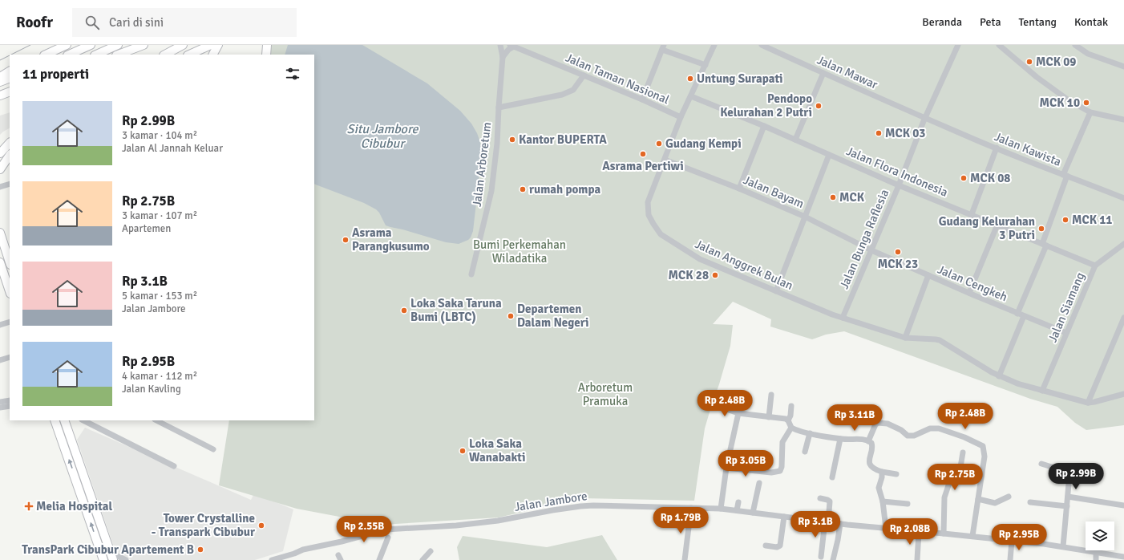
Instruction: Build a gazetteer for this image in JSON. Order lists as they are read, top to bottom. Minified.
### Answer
{"streets":{"street":["Jalan Mawar","Jalan Taman Nasional","Jalan Kawista","Jalan Arboretum","Jalan Flora Indonesia","Jalan Bayam","Jalan Bunga Raflesia","Jalan Anggrek Bulan","Jalan Cengkeh","Jalan Siamang","Jalan Jambore"]},"crossings":[["Jalan Mawar","Jalan Kawista"],["Jalan Mawar","Jalan Bunga Raflesia"],["Jalan Taman Nasional","Jalan Anggrek Bulan"],["Jalan Kawista","Jalan Bunga Raflesia"],["Jalan Flora Indonesia","Jalan Bunga Raflesia"],["Jalan Flora Indonesia","Jalan Anggrek Bulan"],["Jalan Flora Indonesia","Jalan Siamang"],["Jalan Bayam","Jalan Bunga Raflesia"],["Jalan Bayam","Jalan Anggrek Bulan"],["Jalan Bayam","Jalan Cengkeh"],["Jalan Bunga Raflesia","Jalan Anggrek Bulan"],["Jalan Bunga Raflesia","Jalan Cengkeh"],["Jalan Anggrek Bulan","Jalan Siamang"],["Jalan Cengkeh","Jalan Siamang"]],"water":["Situ Jambore Cibubur"],"parks":["Bumi Perkemahan Wiladatika","Arboretum Pramuka"],"places":{"other":["MCK 09","Untung Surapati","MCK 10","Pendopo Kelurahan 2 Putri","MCK 03","Kantor BUPERTA","Gudang Kempi","Asrama Pertiwi","MCK 08","rumah pompa","MCK","MCK 11","Gudang Kelurahan 3 Putri","Asrama Parangkusumo","MCK 23","MCK 28","Loka Saka Taruna Bumi (LBTC)","Departemen Dalam Negeri","Loka Saka Wanabakti","Tower Crystalline - Transpark Cibubur","TransPark Cibubur Apartement B"],"health":["Melia Hospital"]},"page":{"header":"Roofr","search":"Cari di sini","nav":["Beranda","Peta","Tentang","Kontak"],"heading":"11 properti","list":[{"name":"Rp 2.99B","note":"3 kamar · 104 m² · Jalan Al Jannah Keluar"},{"name":"Rp 2.75B","note":"3 kamar · 107 m² · Apartemen"},{"name":"Rp 3.1B","note":"5 kamar · 153 m² · Jalan Jambore"},{"name":"Rp 2.95B","note":"4 kamar · 112 m² · Jalan Kavling"}],"price":["Rp 2.48B","Rp 2.48B","Rp 3.11B","Rp 3.05B","Rp 2.99B","Rp 2.75B","Rp 1.79B","Rp 3.1B","Rp 2.55B","Rp 2.08B","Rp 2.95B"]}}
